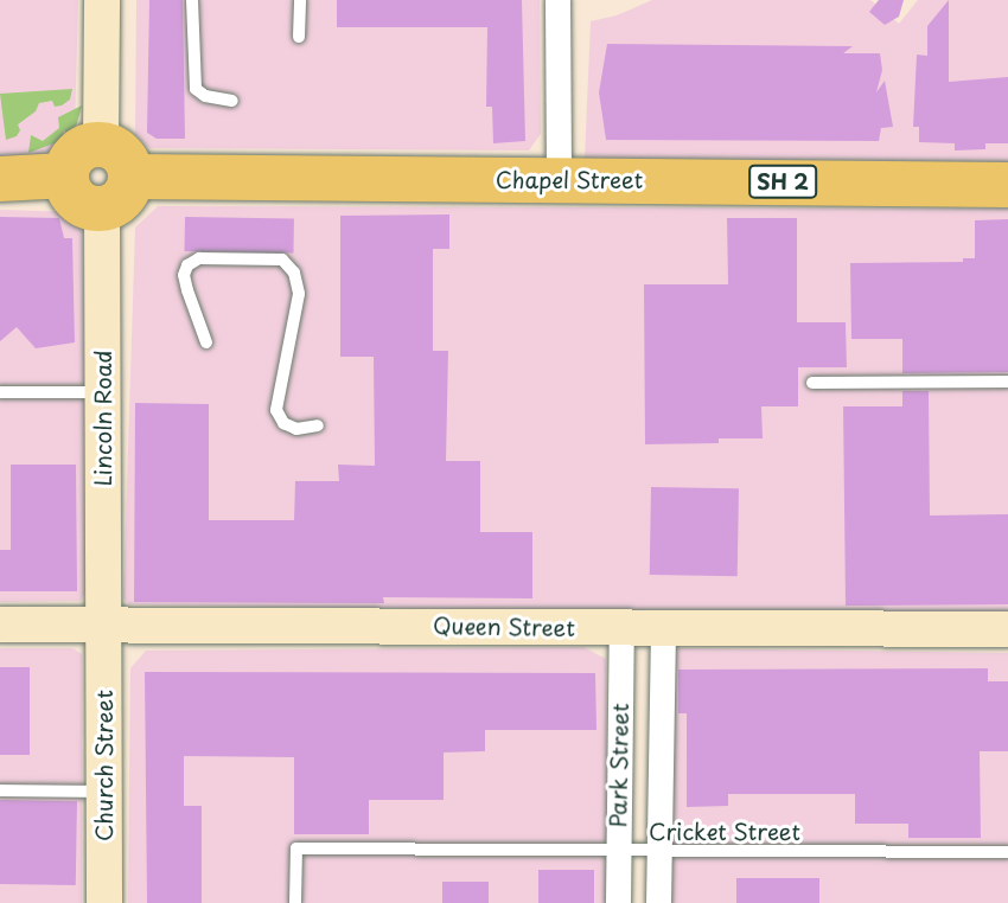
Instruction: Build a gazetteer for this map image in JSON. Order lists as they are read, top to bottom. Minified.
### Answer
{"streets":{"highway":["Chapel Street","SH 2"],"street":["Lincoln Road","Queen Street","Church Street","Park Street"],"lane":["Cricket Street"]},"crossings":[["Chapel Street","Lincoln Road"],["Lincoln Road","Queen Street"],["Lincoln Road","Church Street"],["Queen Street","Church Street"],["Queen Street","Park Street"],["Park Street","Cricket Street"]]}
